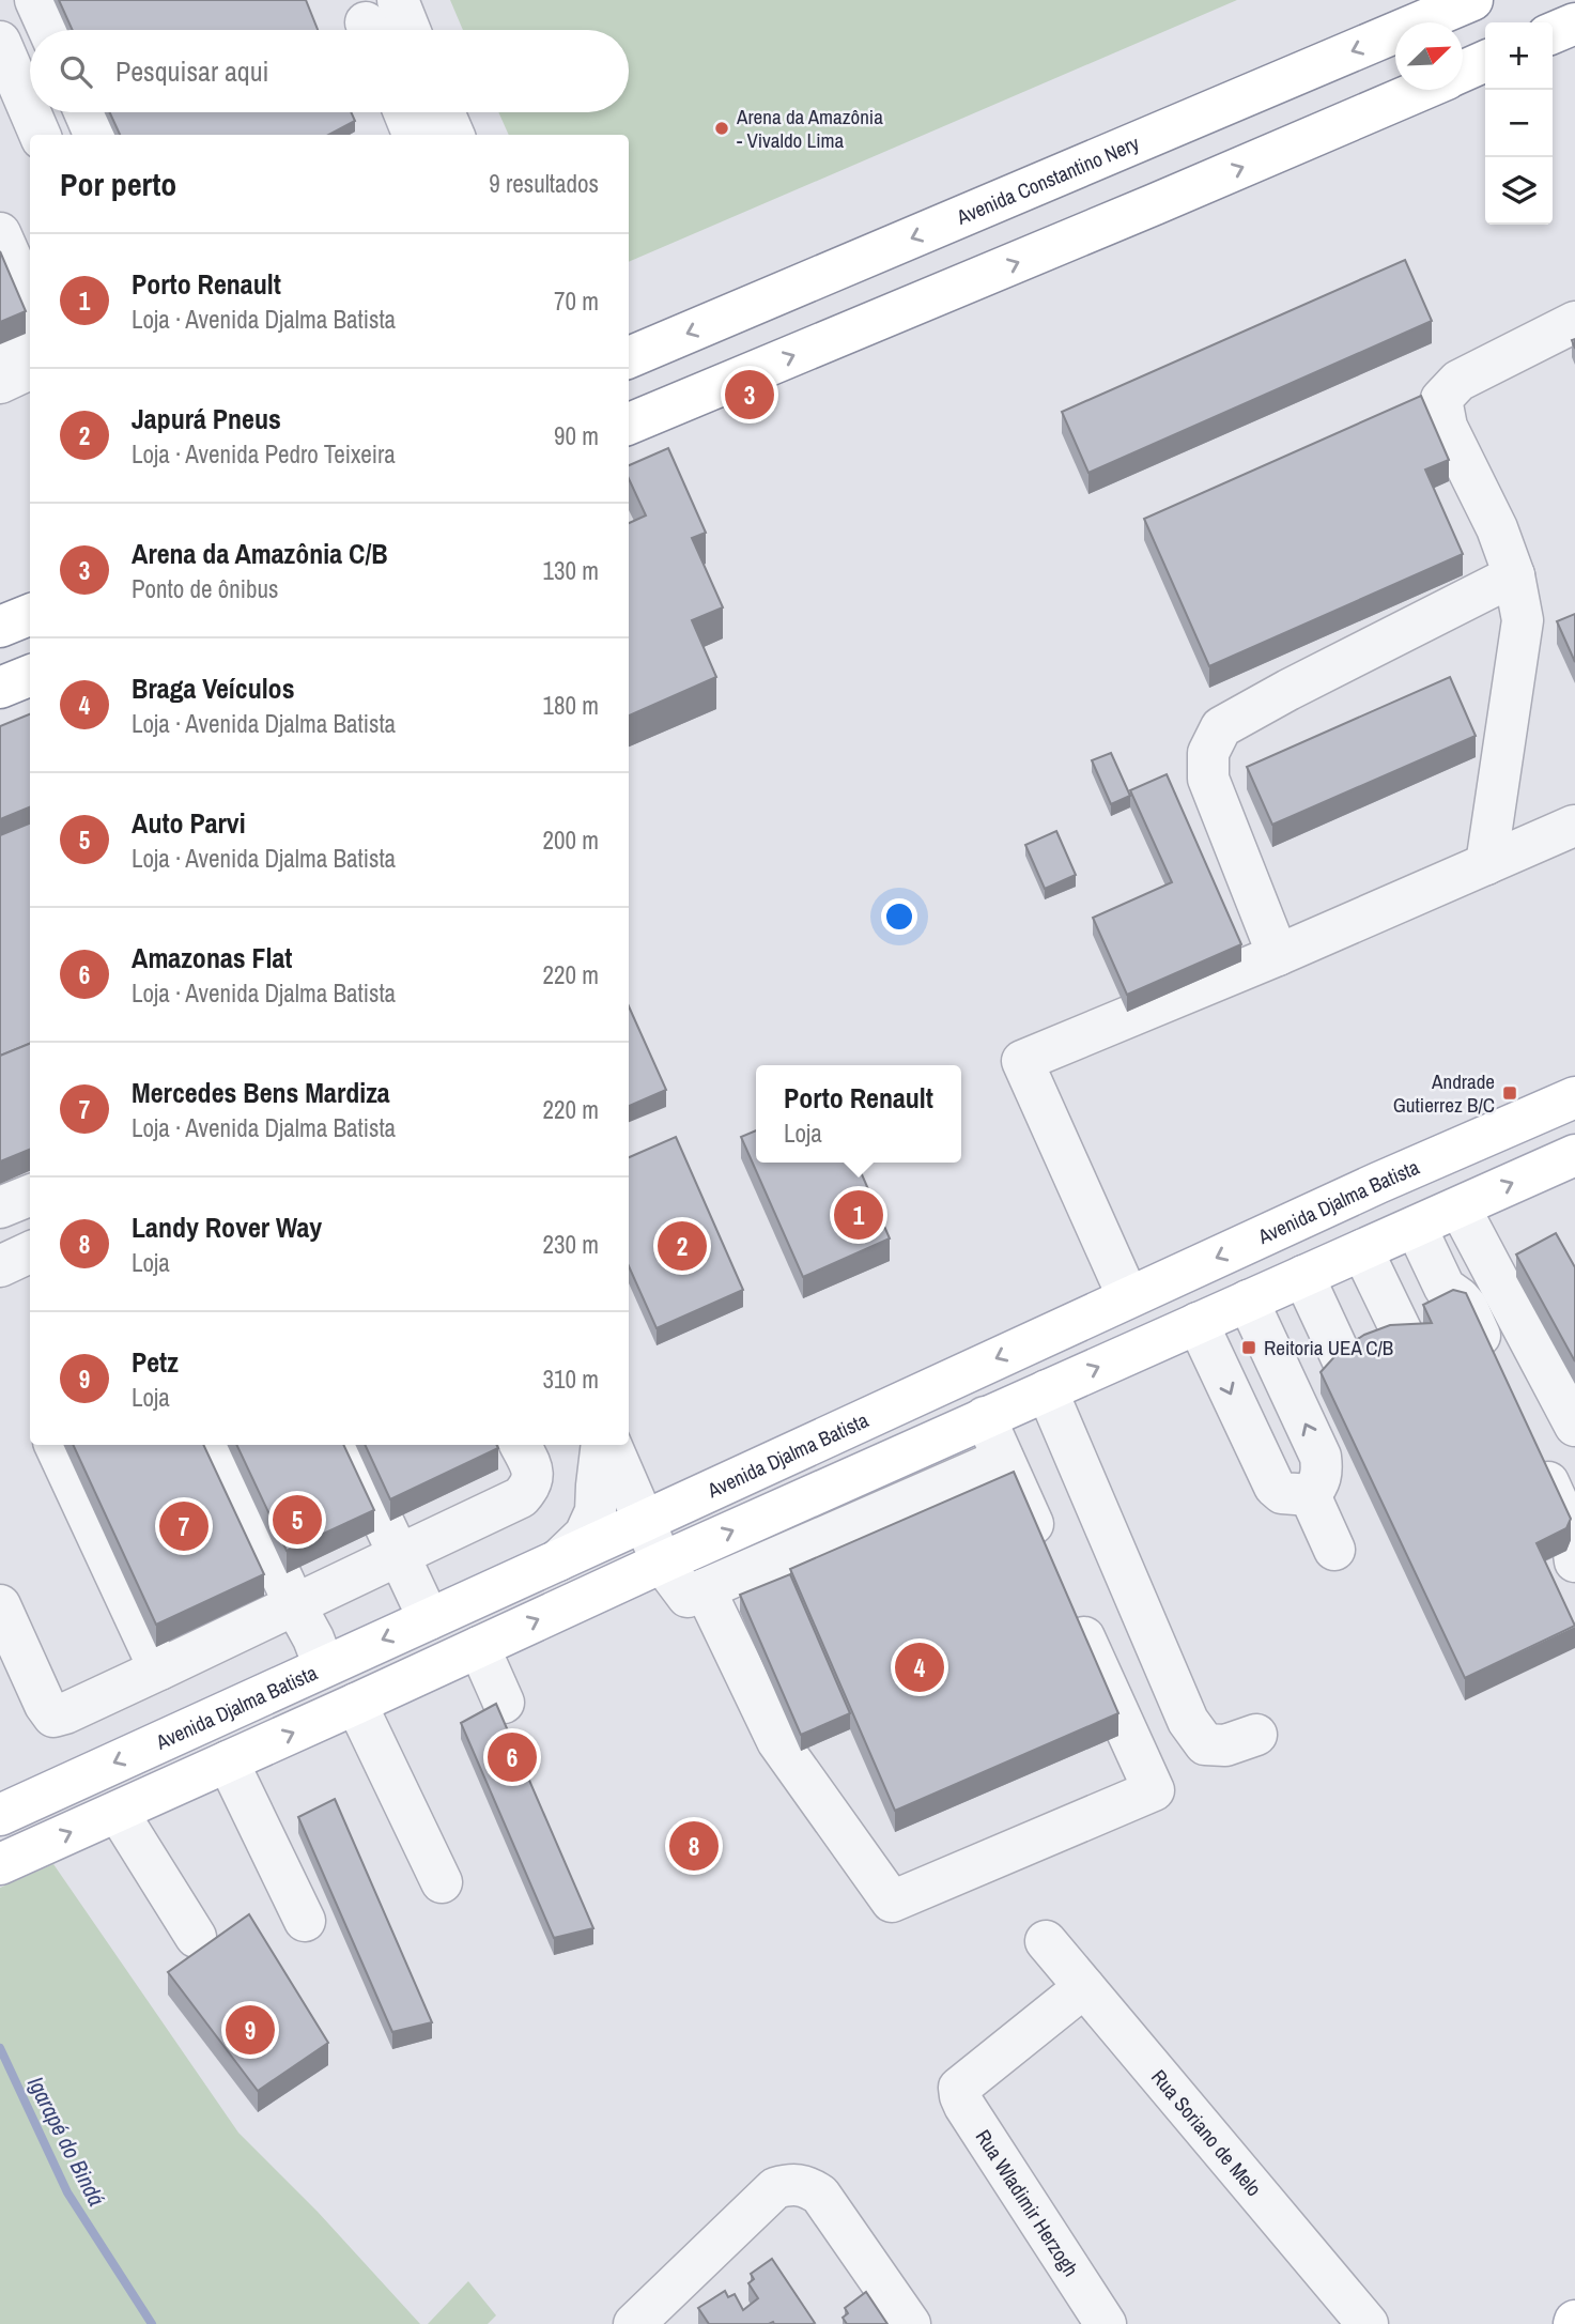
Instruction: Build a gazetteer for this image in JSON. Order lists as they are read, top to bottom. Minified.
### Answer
{"streets":{"main road":["Avenida Constantino Nery","Avenida Djalma Batista"],"street":["Rua Soriano de Melo","Rua Wladimir Herzogh"]},"crossings":[["Rua Soriano de Melo","Rua Wladimir Herzogh"]],"water":["Igarapé do Bindá"],"places":{"other":["Arena da Amazônia - Vivaldo Lima"],"transit":["Andrade Gutierrez B/C","Reitoria UEA C/B"]},"north":"top right","page":{"map_buttons":["+","−"],"search":"Pesquisar aqui","heading":["Por perto","9 resultados"],"list":[{"mark":"1","name":"Porto Renault","note":"Loja · Avenida Djalma Batista","value":"70 m"},{"mark":"2","name":"Japurá Pneus","note":"Loja · Avenida Pedro Teixeira","value":"90 m"},{"mark":"3","name":"Arena da Amazônia C/B","note":"Ponto de ônibus","value":"130 m"},{"mark":"4","name":"Braga Veículos","note":"Loja · Avenida Djalma Batista","value":"180 m"},{"mark":"5","name":"Auto Parvi","note":"Loja · Avenida Djalma Batista","value":"200 m"},{"mark":"6","name":"Amazonas Flat","note":"Loja · Avenida Djalma Batista","value":"220 m"},{"mark":"7","name":"Mercedes Bens Mardiza","note":"Loja · Avenida Djalma Batista","value":"220 m"},{"mark":"8","name":"Landy Rover Way","note":"Loja","value":"230 m"},{"mark":"9","name":"Petz","note":"Loja","value":"310 m"}],"pins":["3","1","2","5","7","4","6","8","9"],"popup":["Porto Renault","Loja"]}}
